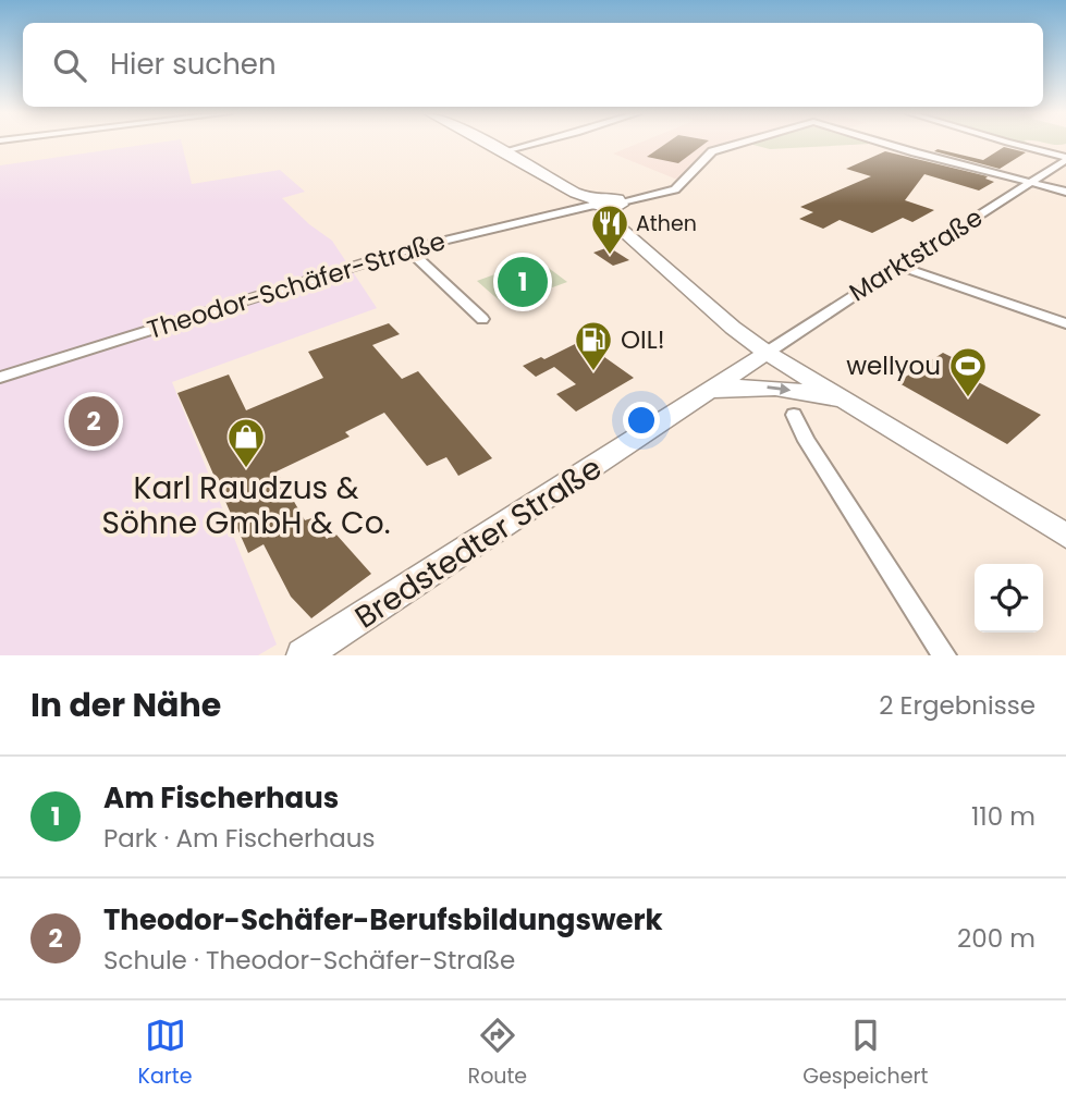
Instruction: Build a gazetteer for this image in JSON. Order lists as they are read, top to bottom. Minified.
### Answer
{"streets":{"main road":["Bredstedter Straße"],"street":["Marktstraße","Theodor-Schäfer-Straße"]},"crossings":[["Marktstraße","Theodor-Schäfer-Straße"],["Marktstraße","Bredstedter Straße"]],"places":{"restaurant":["Athen"],"fuel station":["OIL!"],"sports":["wellyou"],"shop":["Karl Raudzus & Söhne GmbH & Co."]},"page":{"search":"Hier suchen","pins":["1","2"],"heading":["In der Nähe","2 Ergebnisse"],"list":[{"mark":"1","name":"Am Fischerhaus","note":"Park · Am Fischerhaus","value":"110 m"},{"mark":"2","name":"Theodor-Schäfer-Berufsbildungswerk","note":"Schule · Theodor-Schäfer-Straße","value":"200 m"}],"nav":["Karte","Route","Gespeichert"]}}
